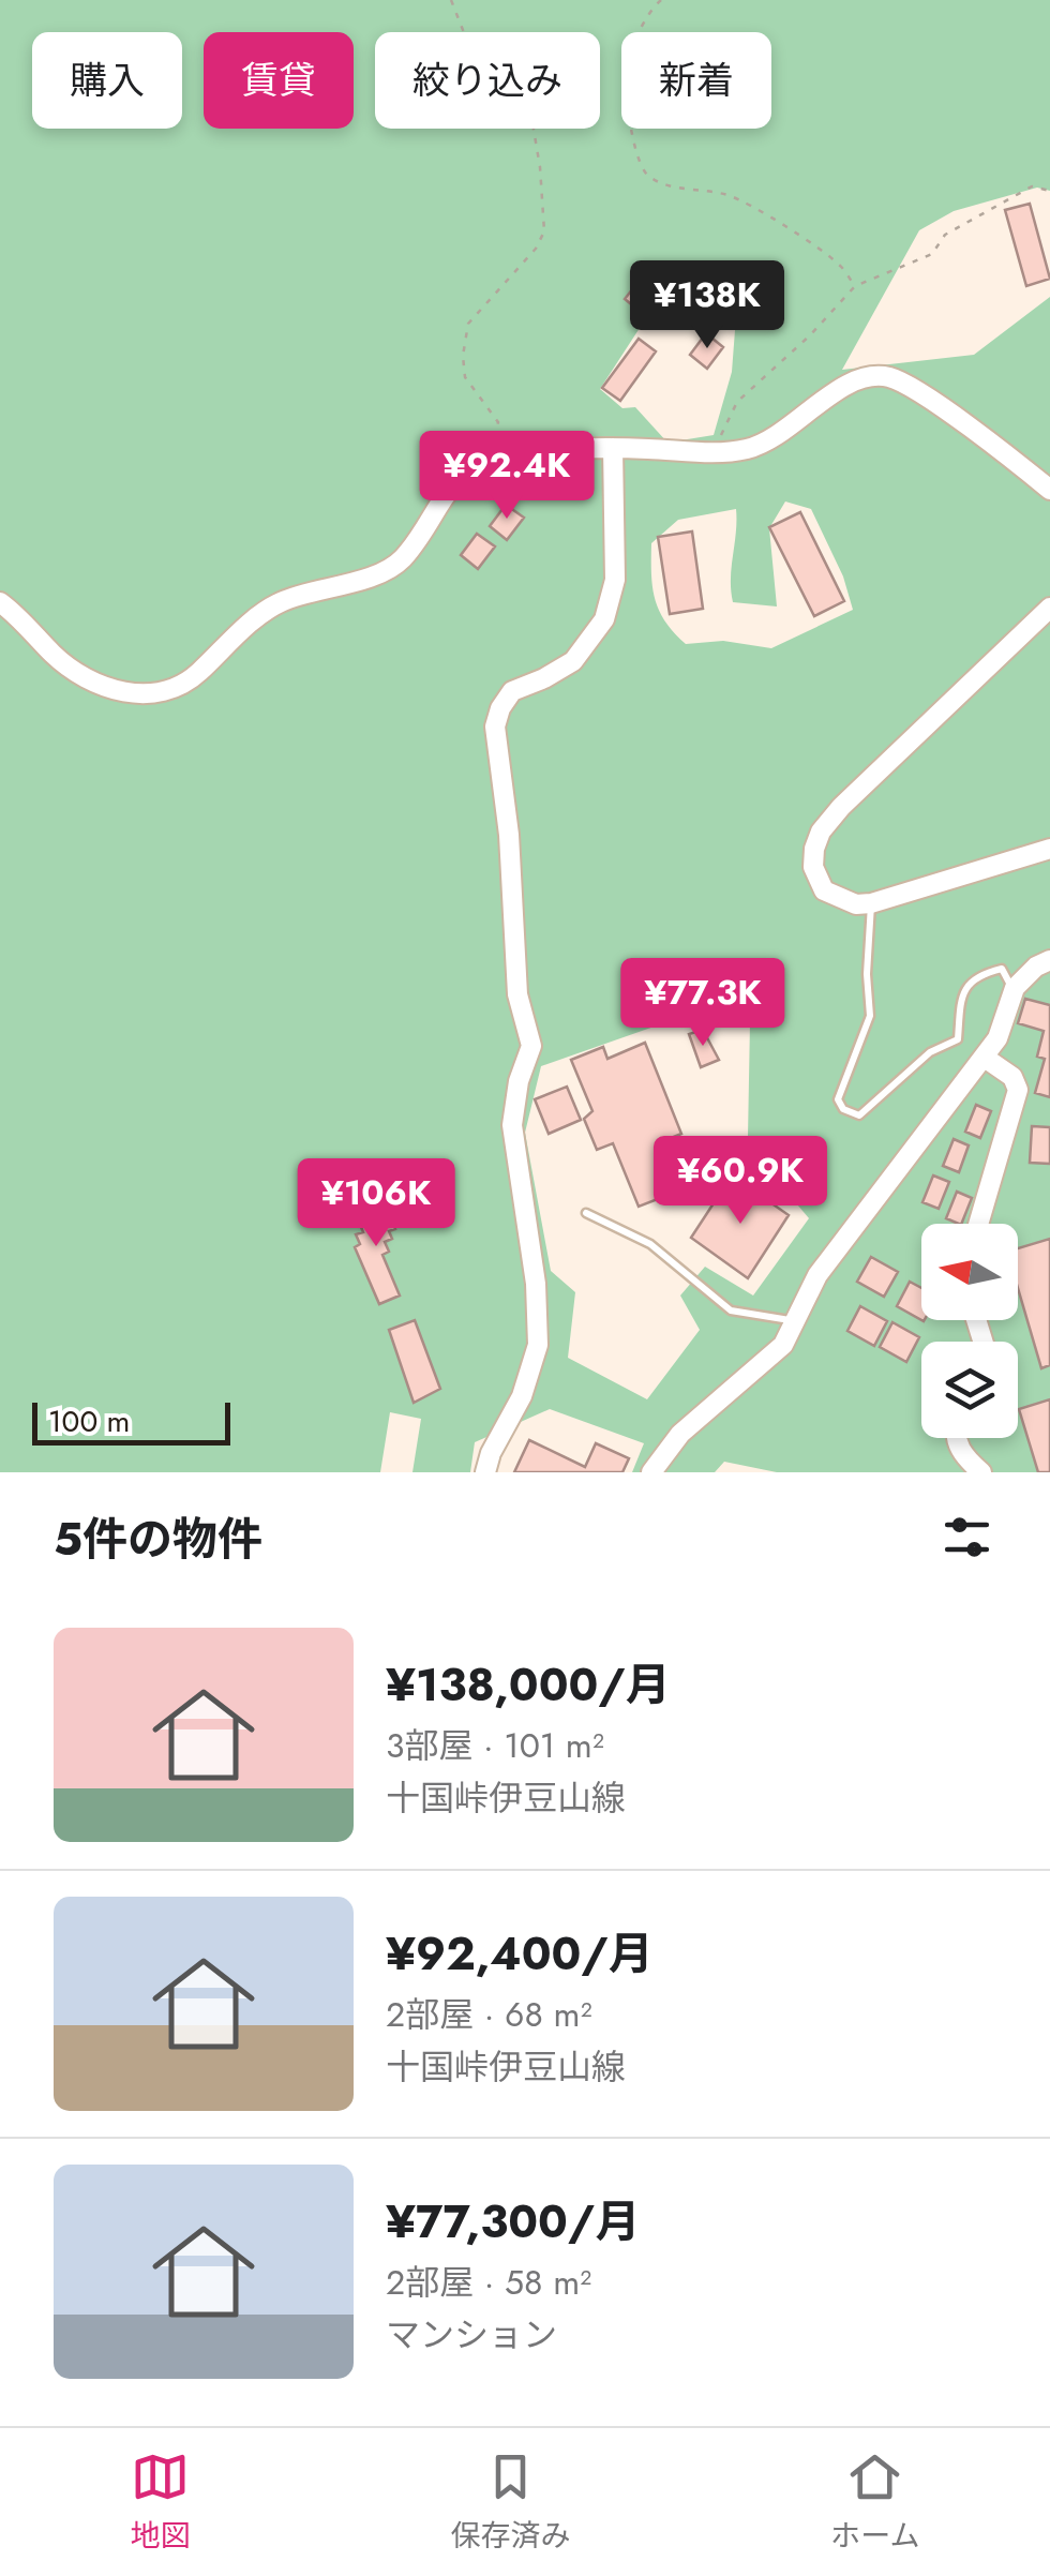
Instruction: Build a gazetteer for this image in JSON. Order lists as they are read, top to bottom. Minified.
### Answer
{"scale_bar":"100 m","north":"left","page":{"chip":["購入","賃貸","絞り込み","新着"],"price":["¥138K","¥92.4K","¥77.3K","¥60.9K","¥106K"],"scale":"100 m","heading":"5件の物件","list":[{"name":"¥138,000/月","note":"3部屋 · 101 m² · 十国峠伊豆山線"},{"name":"¥92,400/月","note":"2部屋 · 68 m² · 十国峠伊豆山線"},{"name":"¥77,300/月","note":"2部屋 · 58 m² · マンション"}],"tabs":["地図","保存済み","ホーム"]}}
